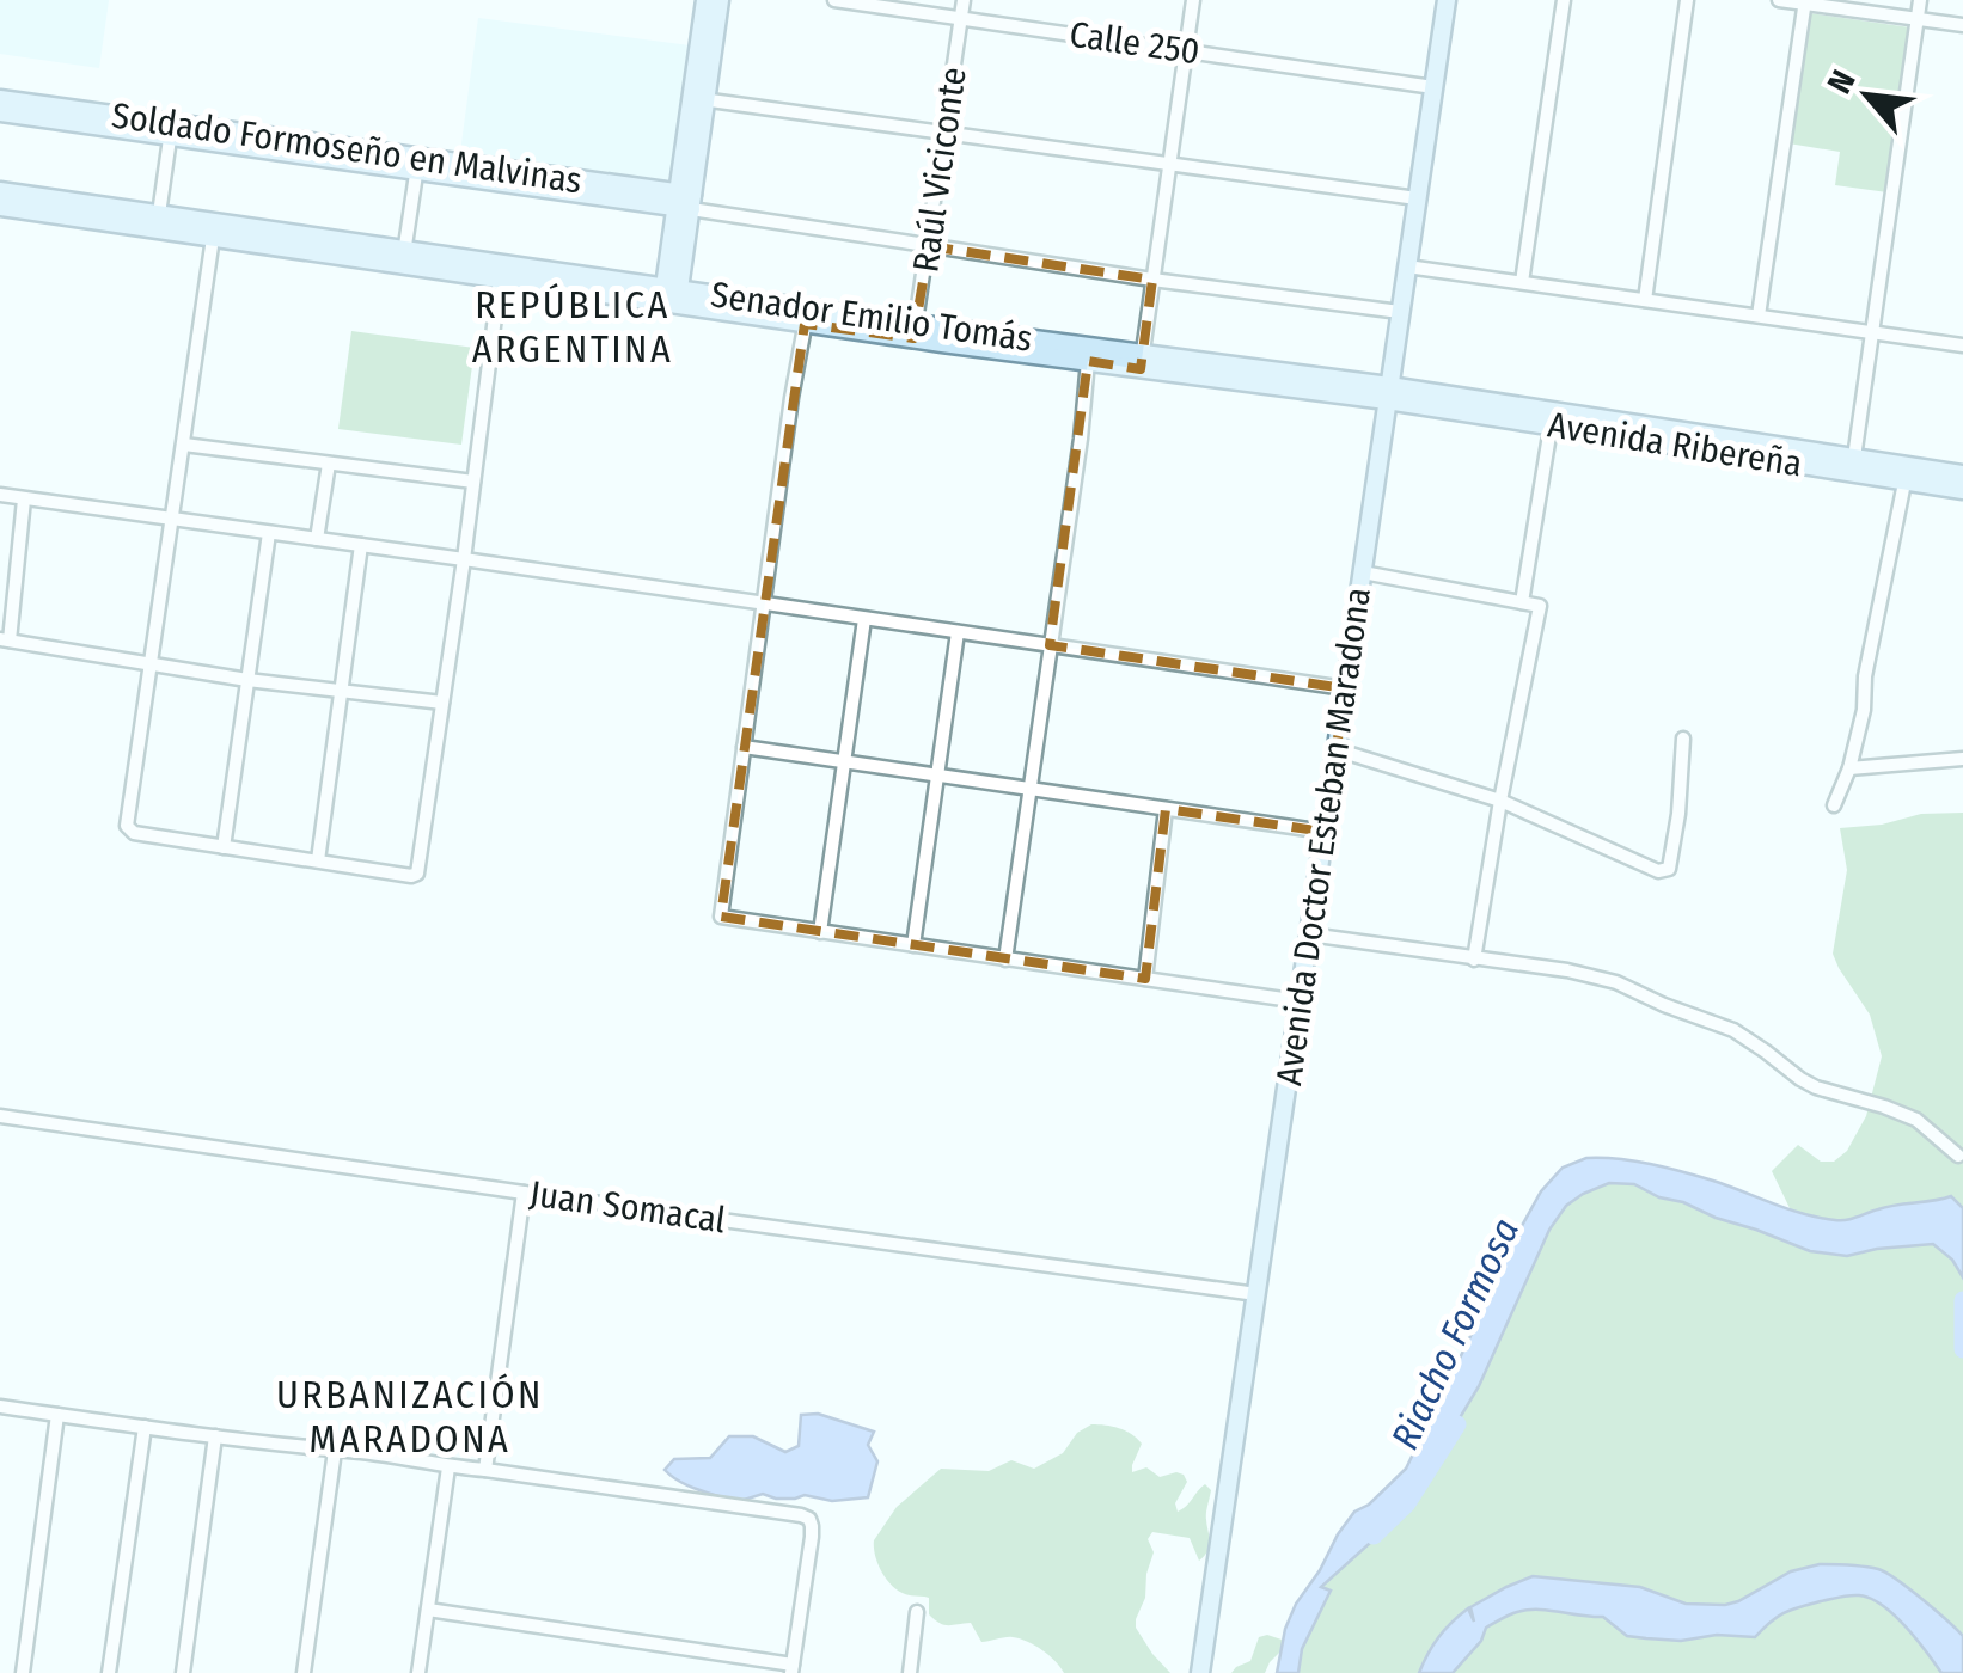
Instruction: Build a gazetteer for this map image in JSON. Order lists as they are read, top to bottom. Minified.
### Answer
{"streets":{"main road":["Soldado Formoseño en Malvinas","Senador Emilio Tomás","Avenida Ribereña","Avenida Doctor Esteban Maradona"],"street":["Calle 250","Raúl Viciconte","Juan Somacal"]},"crossings":[["Calle 250","Raúl Viciconte"],["Calle 250","Avenida Doctor Esteban Maradona"],["Raúl Viciconte","Senador Emilio Tomás"],["Senador Emilio Tomás","Avenida Ribereña"],["Senador Emilio Tomás","Avenida Doctor Esteban Maradona"],["Avenida Ribereña","Avenida Doctor Esteban Maradona"],["Avenida Doctor Esteban Maradona","Juan Somacal"]],"districts":["REPÚBLICA ARGENTINA","URBANIZACIÓN MARADONA"],"water":["Riacho Formosa"],"north":"top left"}
